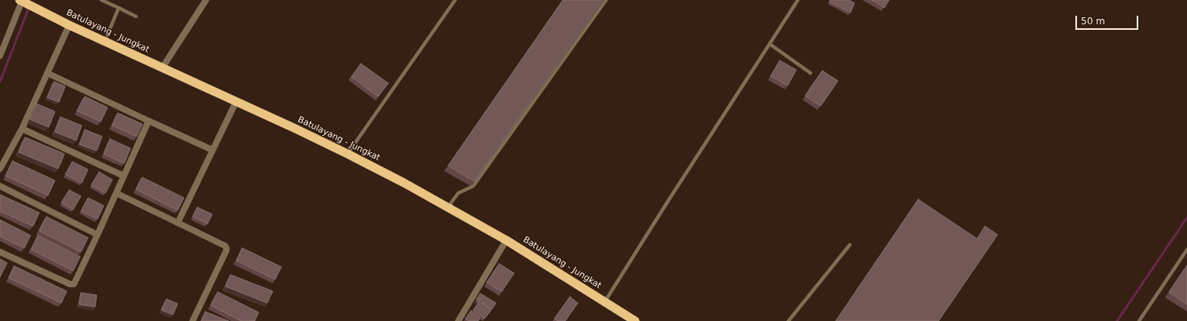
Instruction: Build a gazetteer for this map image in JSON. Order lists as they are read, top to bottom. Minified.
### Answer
{"streets":{"highway":["Batulayang - Jungkat"]},"scale_bar":"50 m"}
